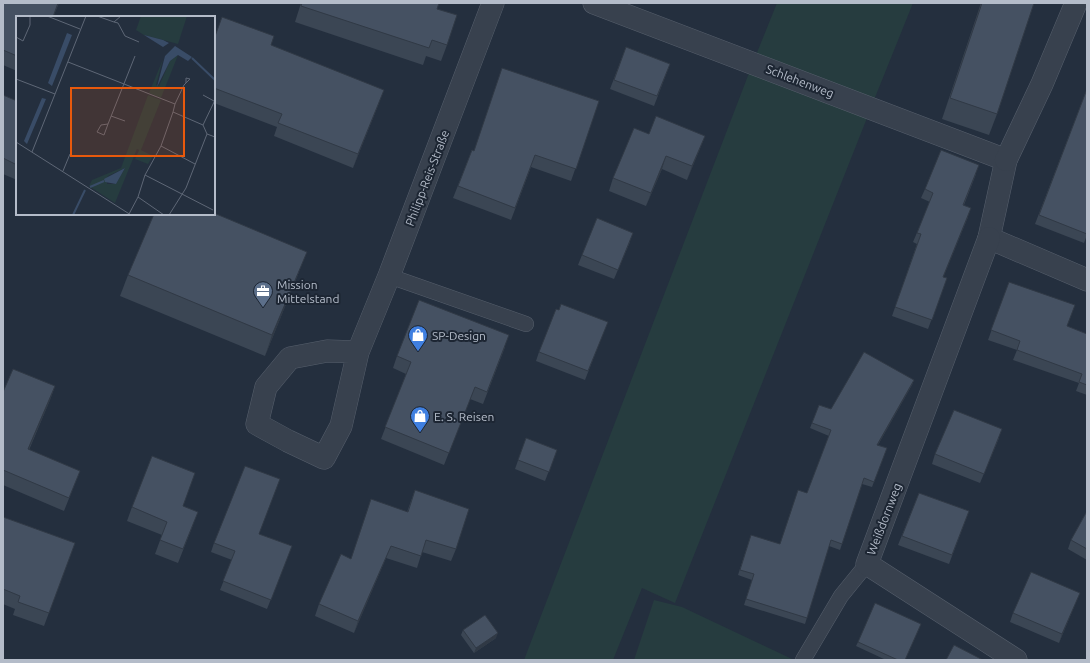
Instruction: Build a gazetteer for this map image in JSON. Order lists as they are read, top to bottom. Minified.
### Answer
{"streets":{"street":["Schlehenweg","Philipp-Reis-Straße","Weißdornweg"]},"places":{"office":["Mission Mittelstand"],"shop":["SP-Design","E. S. Reisen"]}}
